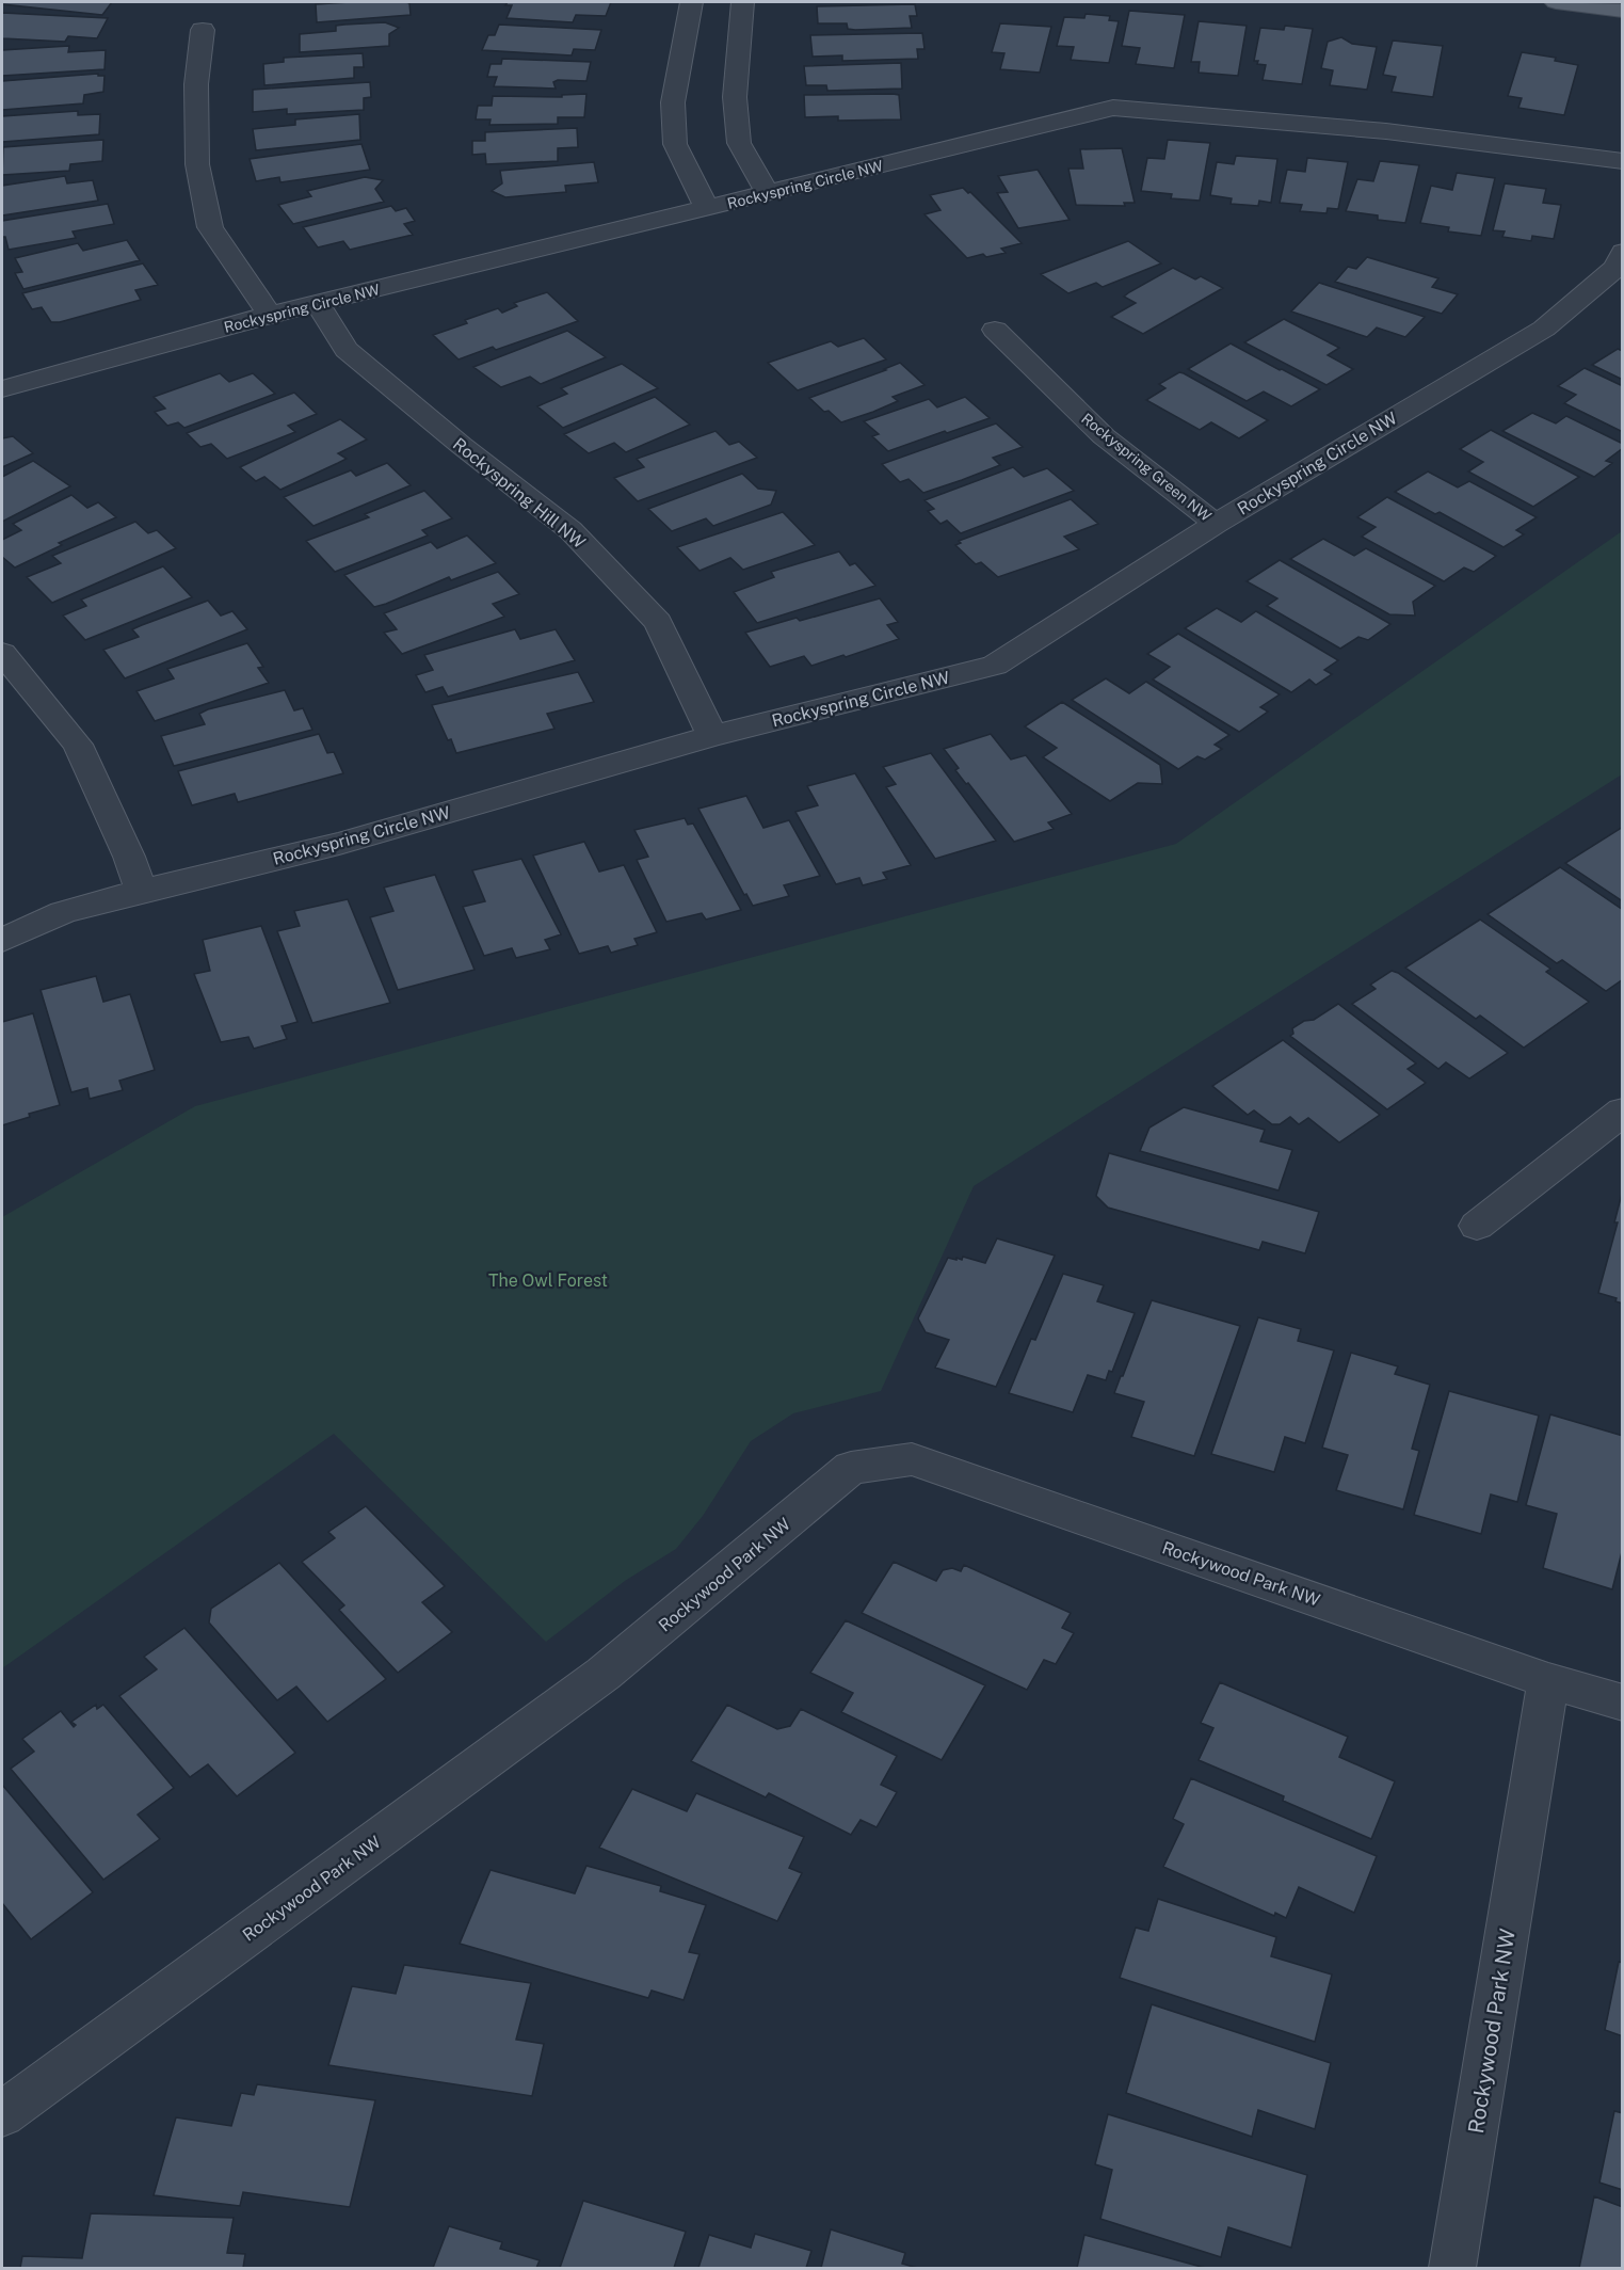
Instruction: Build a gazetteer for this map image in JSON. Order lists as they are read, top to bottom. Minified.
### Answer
{"streets":{"street":["Rockyspring Circle NW","Rockyspring Green NW","Rockyspring Hill NW","Rockywood Park NW"]},"crossings":[["Rockyspring Circle NW","Rockyspring Green NW"],["Rockyspring Circle NW","Rockyspring Hill NW"]],"parks":["The Owl Forest"]}
